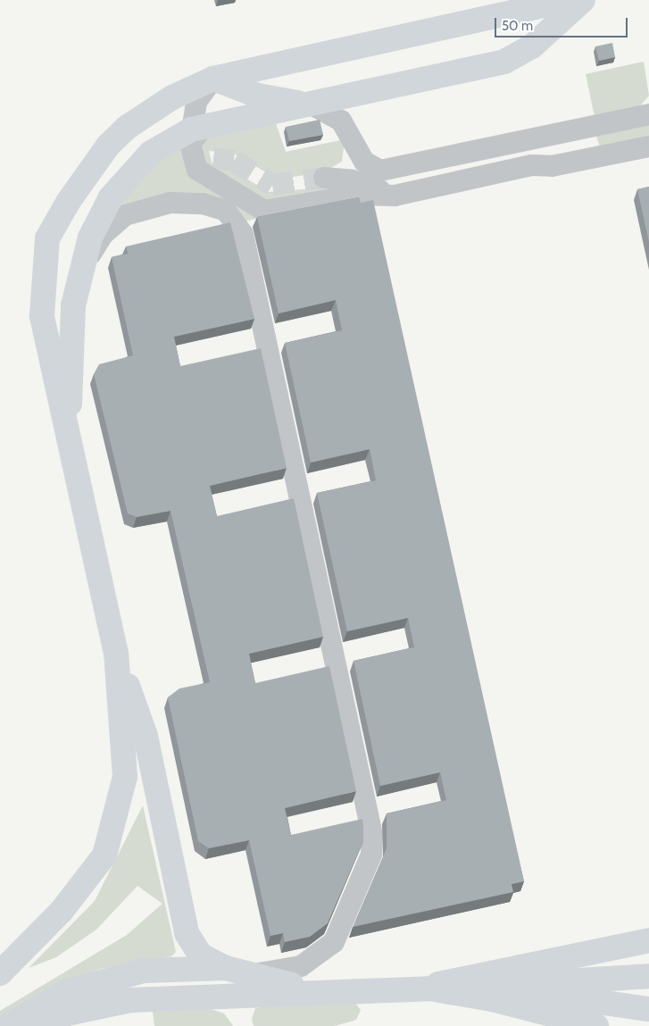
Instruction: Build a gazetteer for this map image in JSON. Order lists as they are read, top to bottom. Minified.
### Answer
{"scale_bar":"50 m"}
